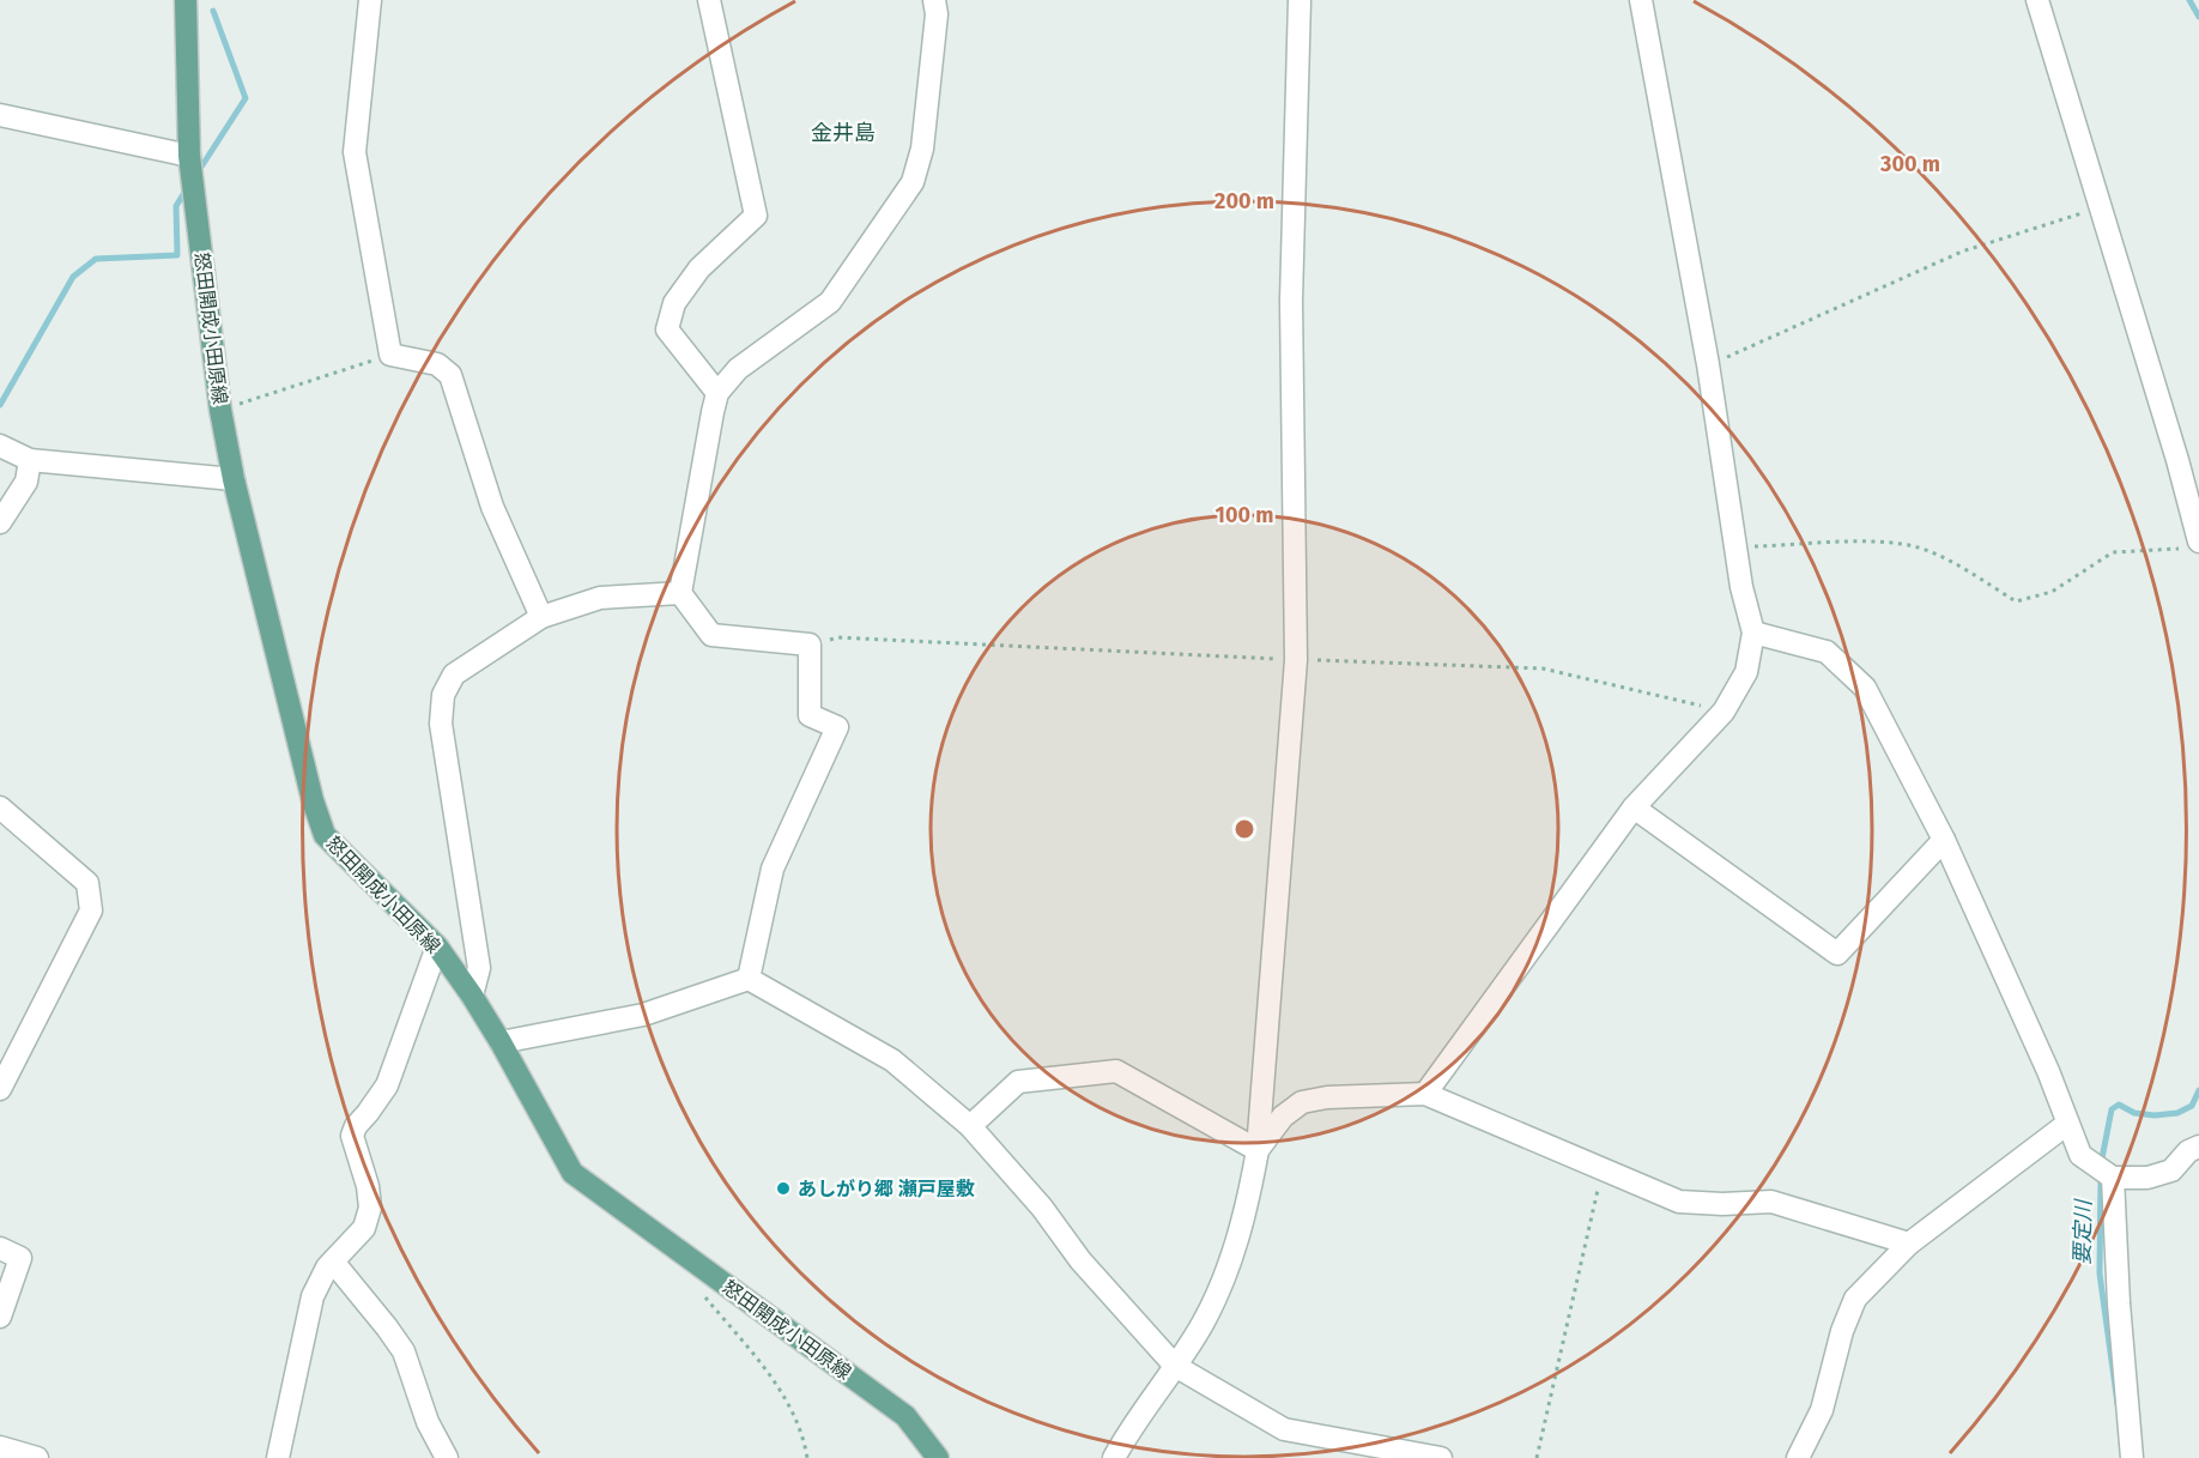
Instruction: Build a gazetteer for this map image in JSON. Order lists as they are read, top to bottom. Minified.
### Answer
{"streets":{"main road":["怒田開成小田原線"]},"districts":["金井島"],"water":["要定川"],"places":["あしがり郷 瀬戸屋敷"],"rings":["300 m","200 m","100 m"]}
